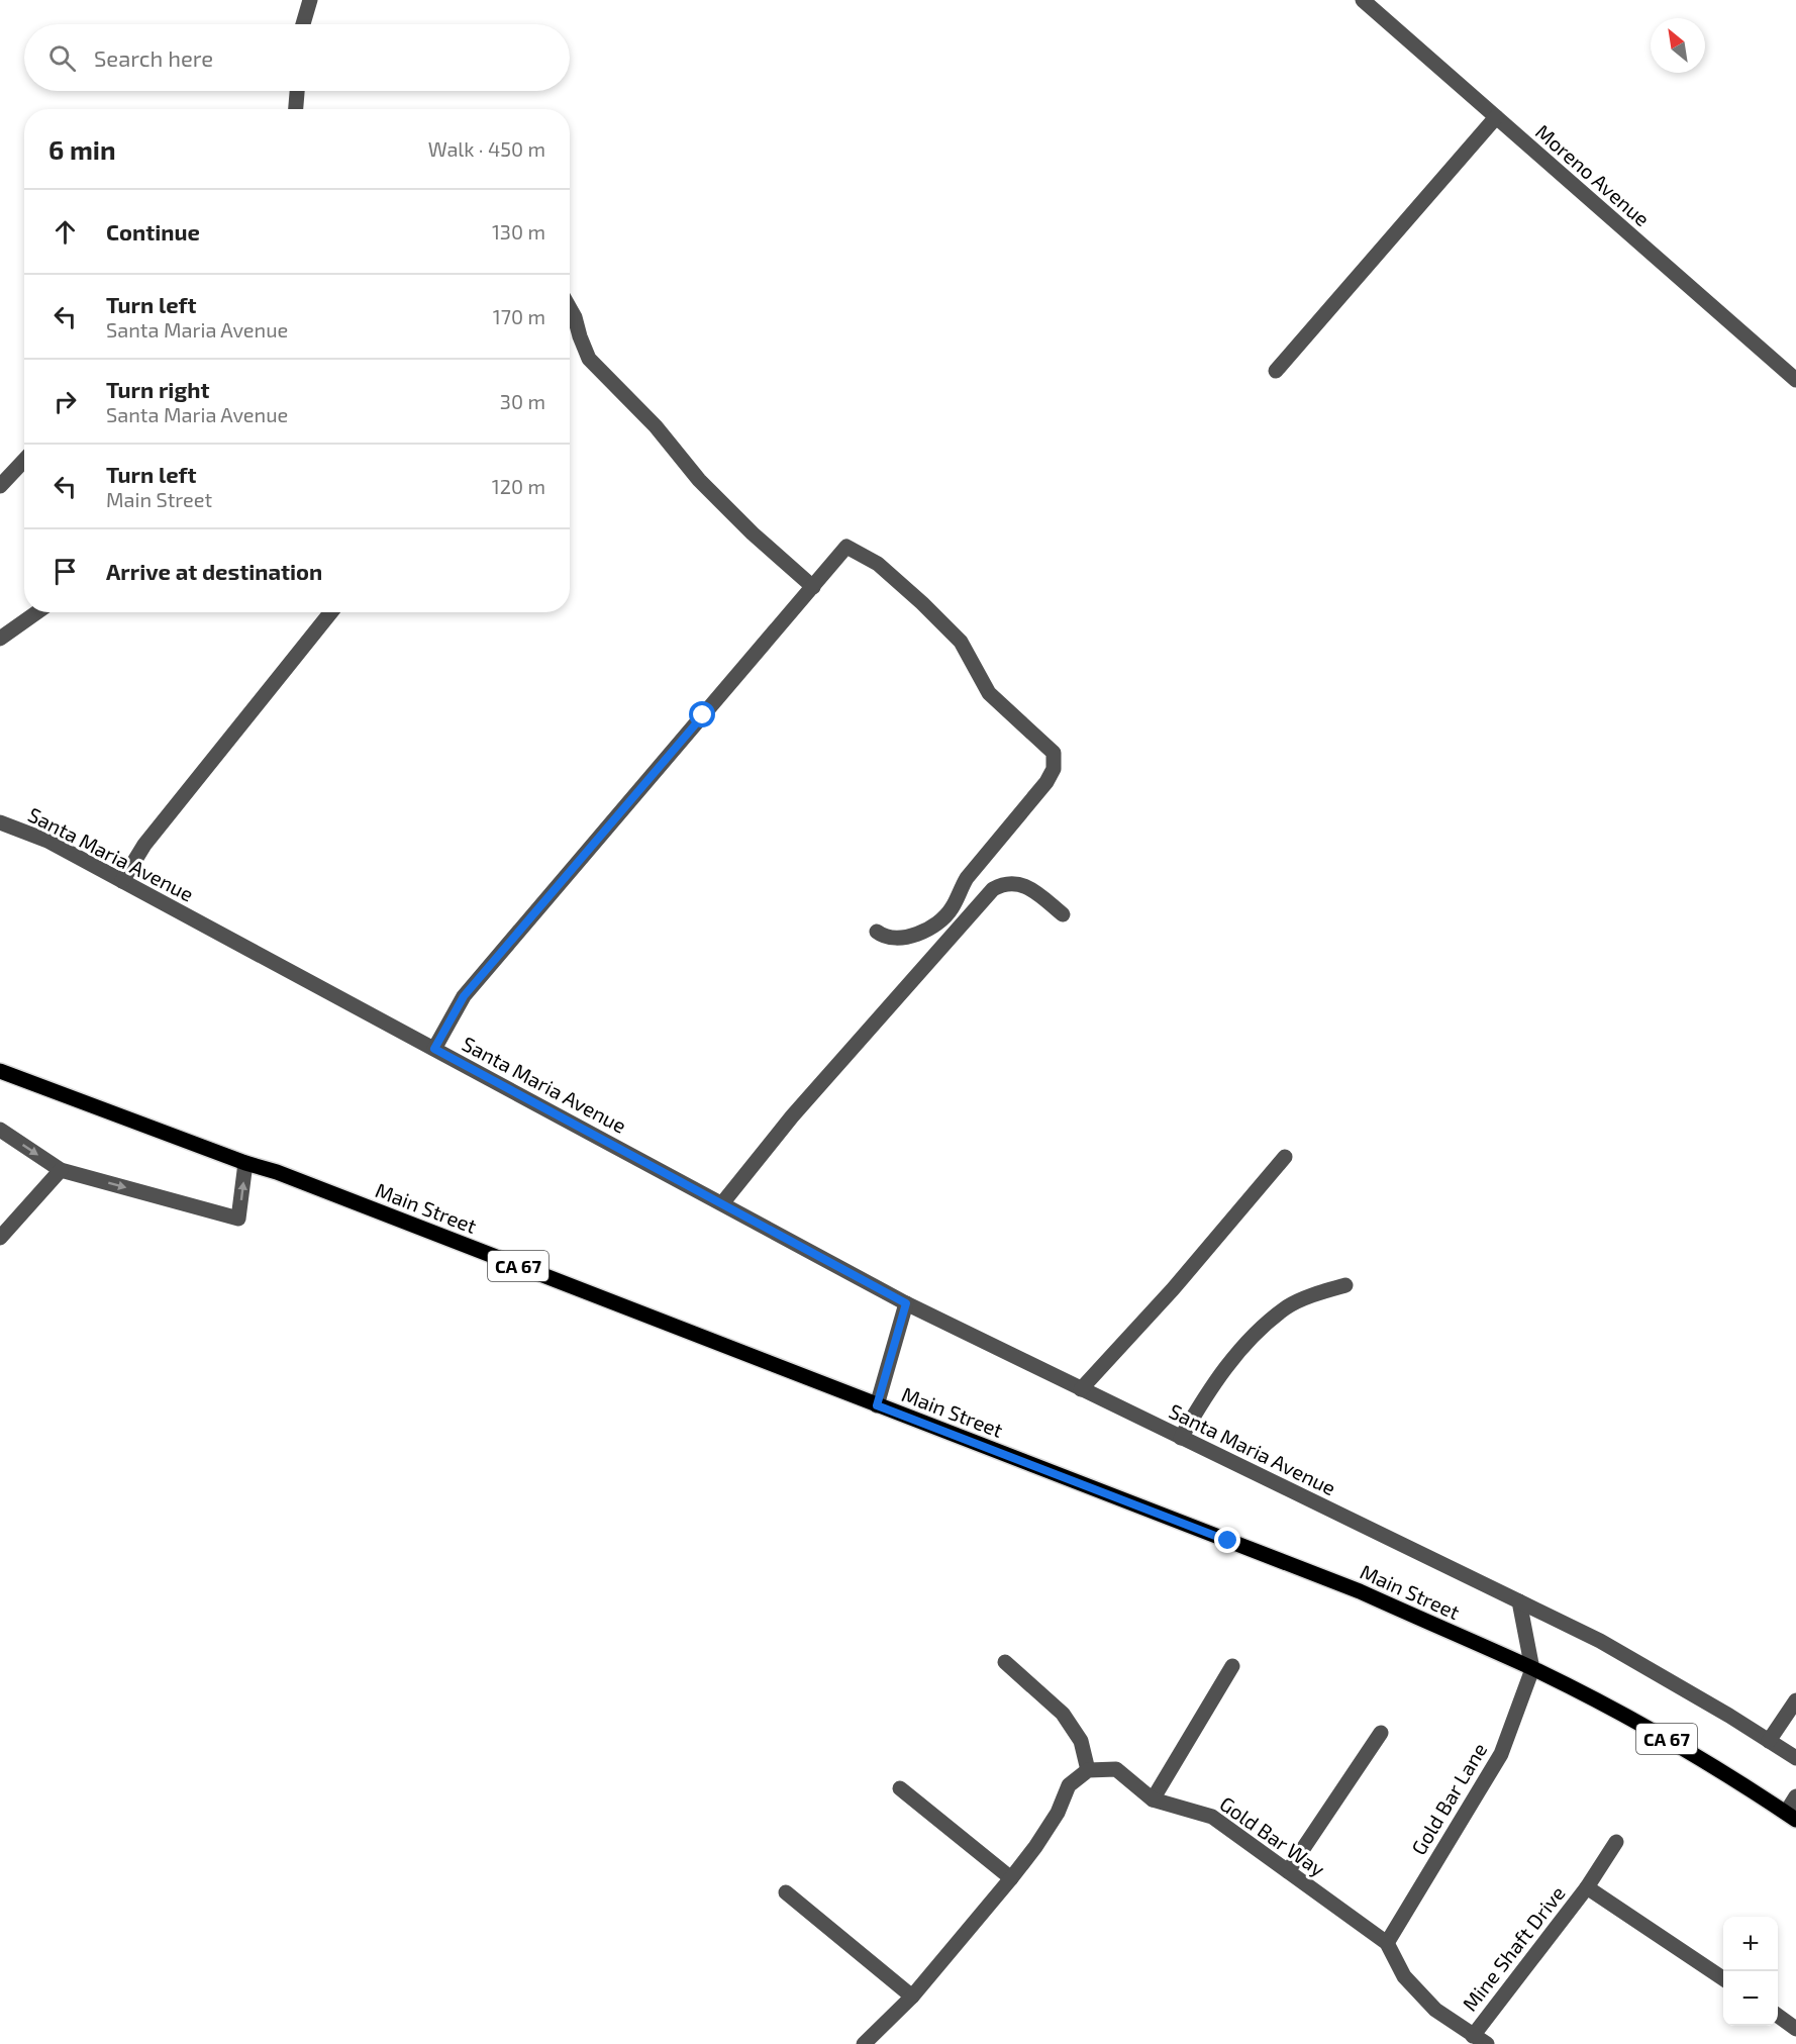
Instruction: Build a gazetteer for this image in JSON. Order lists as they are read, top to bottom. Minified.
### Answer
{"streets":{"main road":["Main Street","CA 67"],"street":["Moreno Avenue","Santa Maria Avenue","Gold Bar Lane","Gold Bar Way","Mine Shaft Drive"]},"crossings":[["Main Street","Gold Bar Lane"],["Gold Bar Lane","Gold Bar Way"],["Gold Bar Way","Mine Shaft Drive"]],"north":"top left","page":{"search":"Search here","heading":["6 min","Walk · 450 m"],"list":[["Continue","130 m"],["Turn left","Santa Maria Avenue","170 m"],["Turn right","Santa Maria Avenue","30 m"],["Turn left","Main Street","120 m"],"Arrive at destination"],"map_buttons":["+","−"]}}
